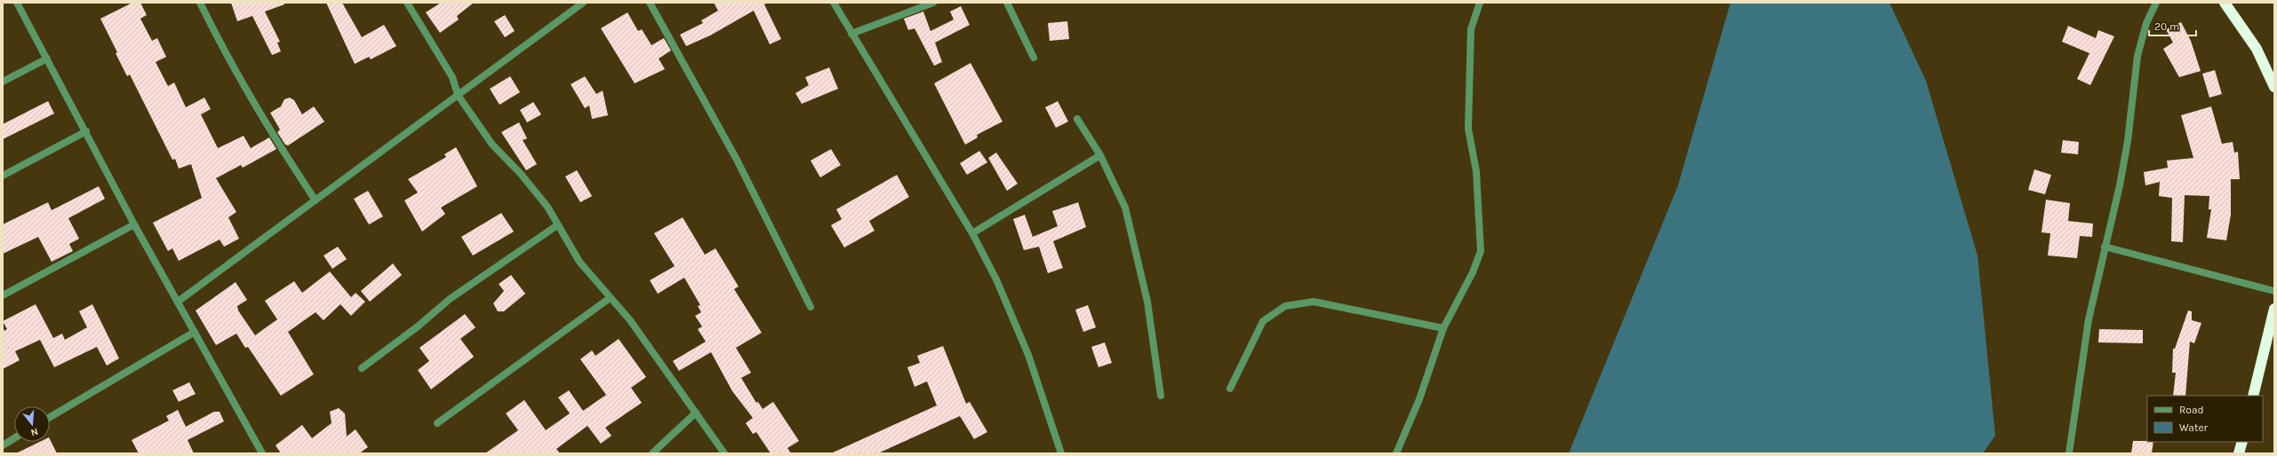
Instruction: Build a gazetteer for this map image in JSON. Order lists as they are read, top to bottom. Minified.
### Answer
{"legend":["Road","Water"],"scale_bar":"20 m","north":"bottom"}
